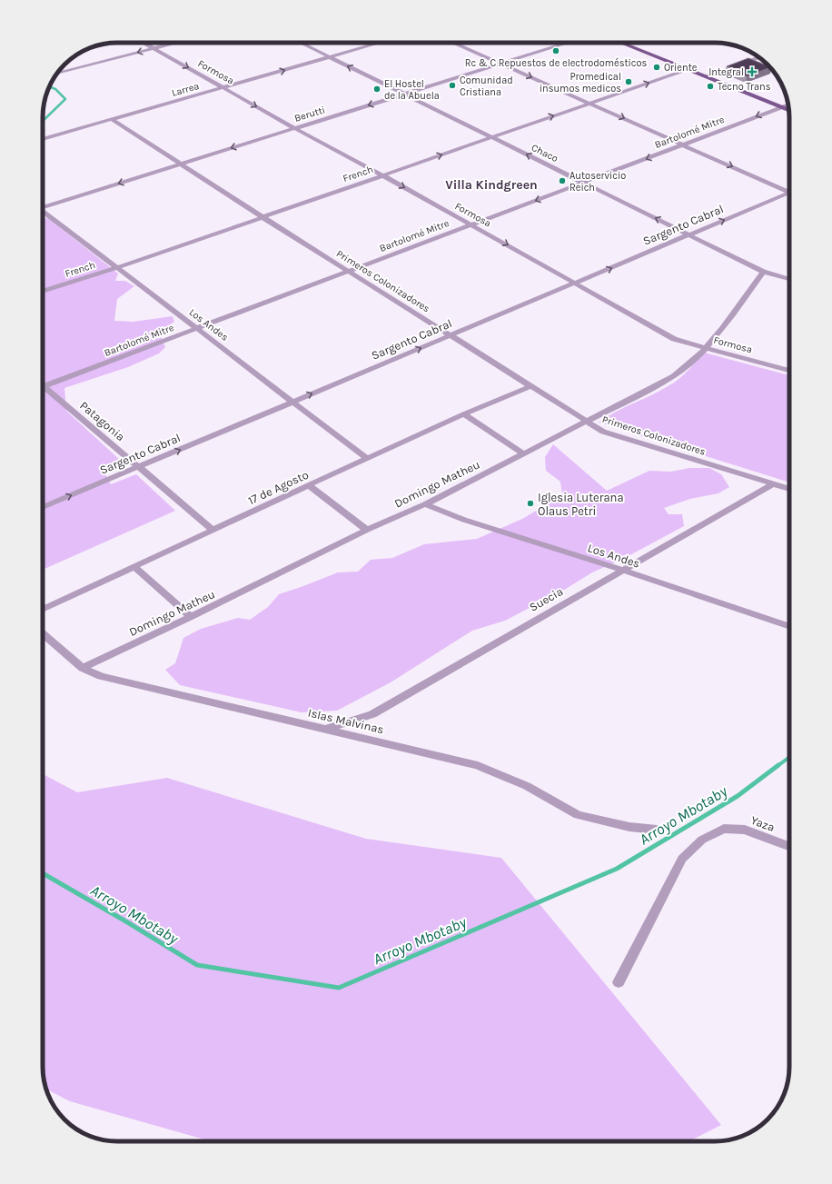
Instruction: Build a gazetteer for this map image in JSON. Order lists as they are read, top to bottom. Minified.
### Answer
{"streets":{"street":["Formosa","Larrea","Berutti","Bartolomé Mitre","Chaco","French","Sargento Cabral","Primeros Colonizadores","Los Andes","Patagonia","Domingo Matheu","17 de Agosto","Suecia","Islas Malvinas","Yaza"]},"crossings":[["Formosa","Larrea"],["Formosa","Berutti"],["Formosa","Bartolomé Mitre"],["Formosa","French"],["Formosa","Sargento Cabral"],["Formosa","Domingo Matheu"],["Larrea","Chaco"],["Larrea","Primeros Colonizadores"],["Berutti","Chaco"],["Berutti","Primeros Colonizadores"],["Bartolomé Mitre","Chaco"],["Bartolomé Mitre","Primeros Colonizadores"],["Bartolomé Mitre","Los Andes"],["Bartolomé Mitre","Patagonia"],["Chaco","French"],["Chaco","Sargento Cabral"],["Chaco","Domingo Matheu"],["French","Primeros Colonizadores"],["French","Los Andes"],["Sargento Cabral","Primeros Colonizadores"],["Sargento Cabral","Los Andes"],["Sargento Cabral","Patagonia"],["Primeros Colonizadores","Domingo Matheu"],["Primeros Colonizadores","17 de Agosto"],["Primeros Colonizadores","Suecia"],["Los Andes","Domingo Matheu"],["Los Andes","17 de Agosto"],["Los Andes","Suecia"],["Patagonia","17 de Agosto"],["Domingo Matheu","Islas Malvinas"],["Suecia","Islas Malvinas"]],"one_way":["Formosa","Berutti","Bartolomé Mitre","French","Sargento Cabral"],"districts":["Villa Kindgreen"],"water":["Arroyo Mbotaby"],"places":{"other":["Rc & C Repuestos de electrodomésticos","Oriente","Promedical insumos medicos","Comunidad Cristiana","Tecno Trans","El Hostel de la Abuela","Autoservicio Reich","Iglesia Luterana Olaus Petri"],"health":["Integral"]}}
